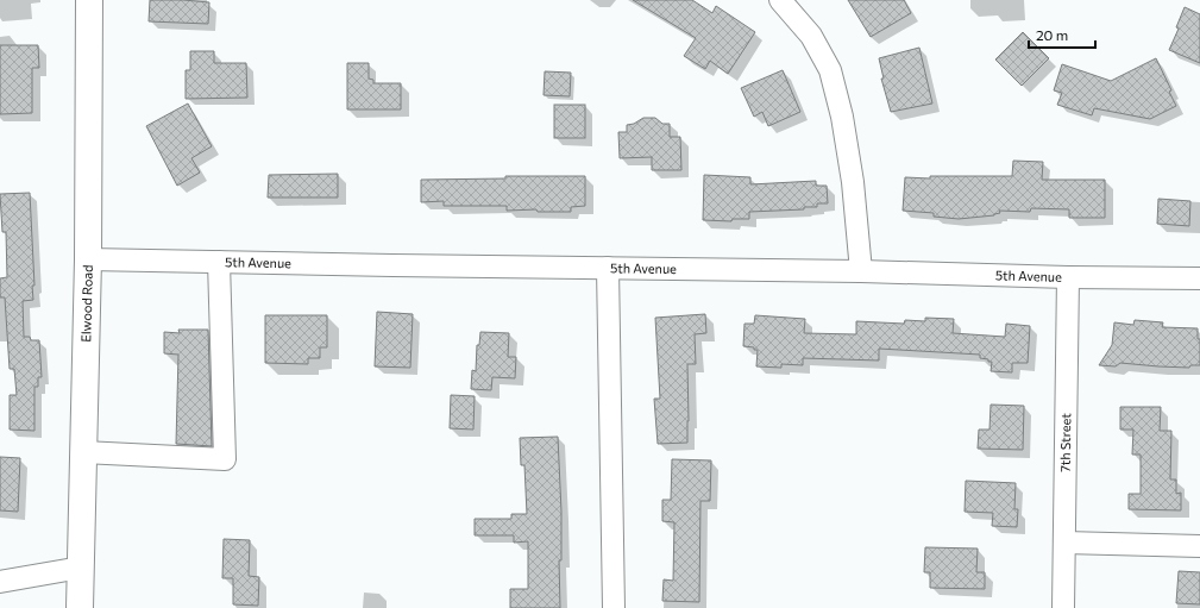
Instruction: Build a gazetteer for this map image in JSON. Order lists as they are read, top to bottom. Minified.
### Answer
{"streets":{"main road":["Elwood Road"],"street":["5th Avenue","7th Street"]},"crossings":[["5th Avenue","Elwood Road"],["5th Avenue","7th Street"]],"scale_bar":"20 m"}
